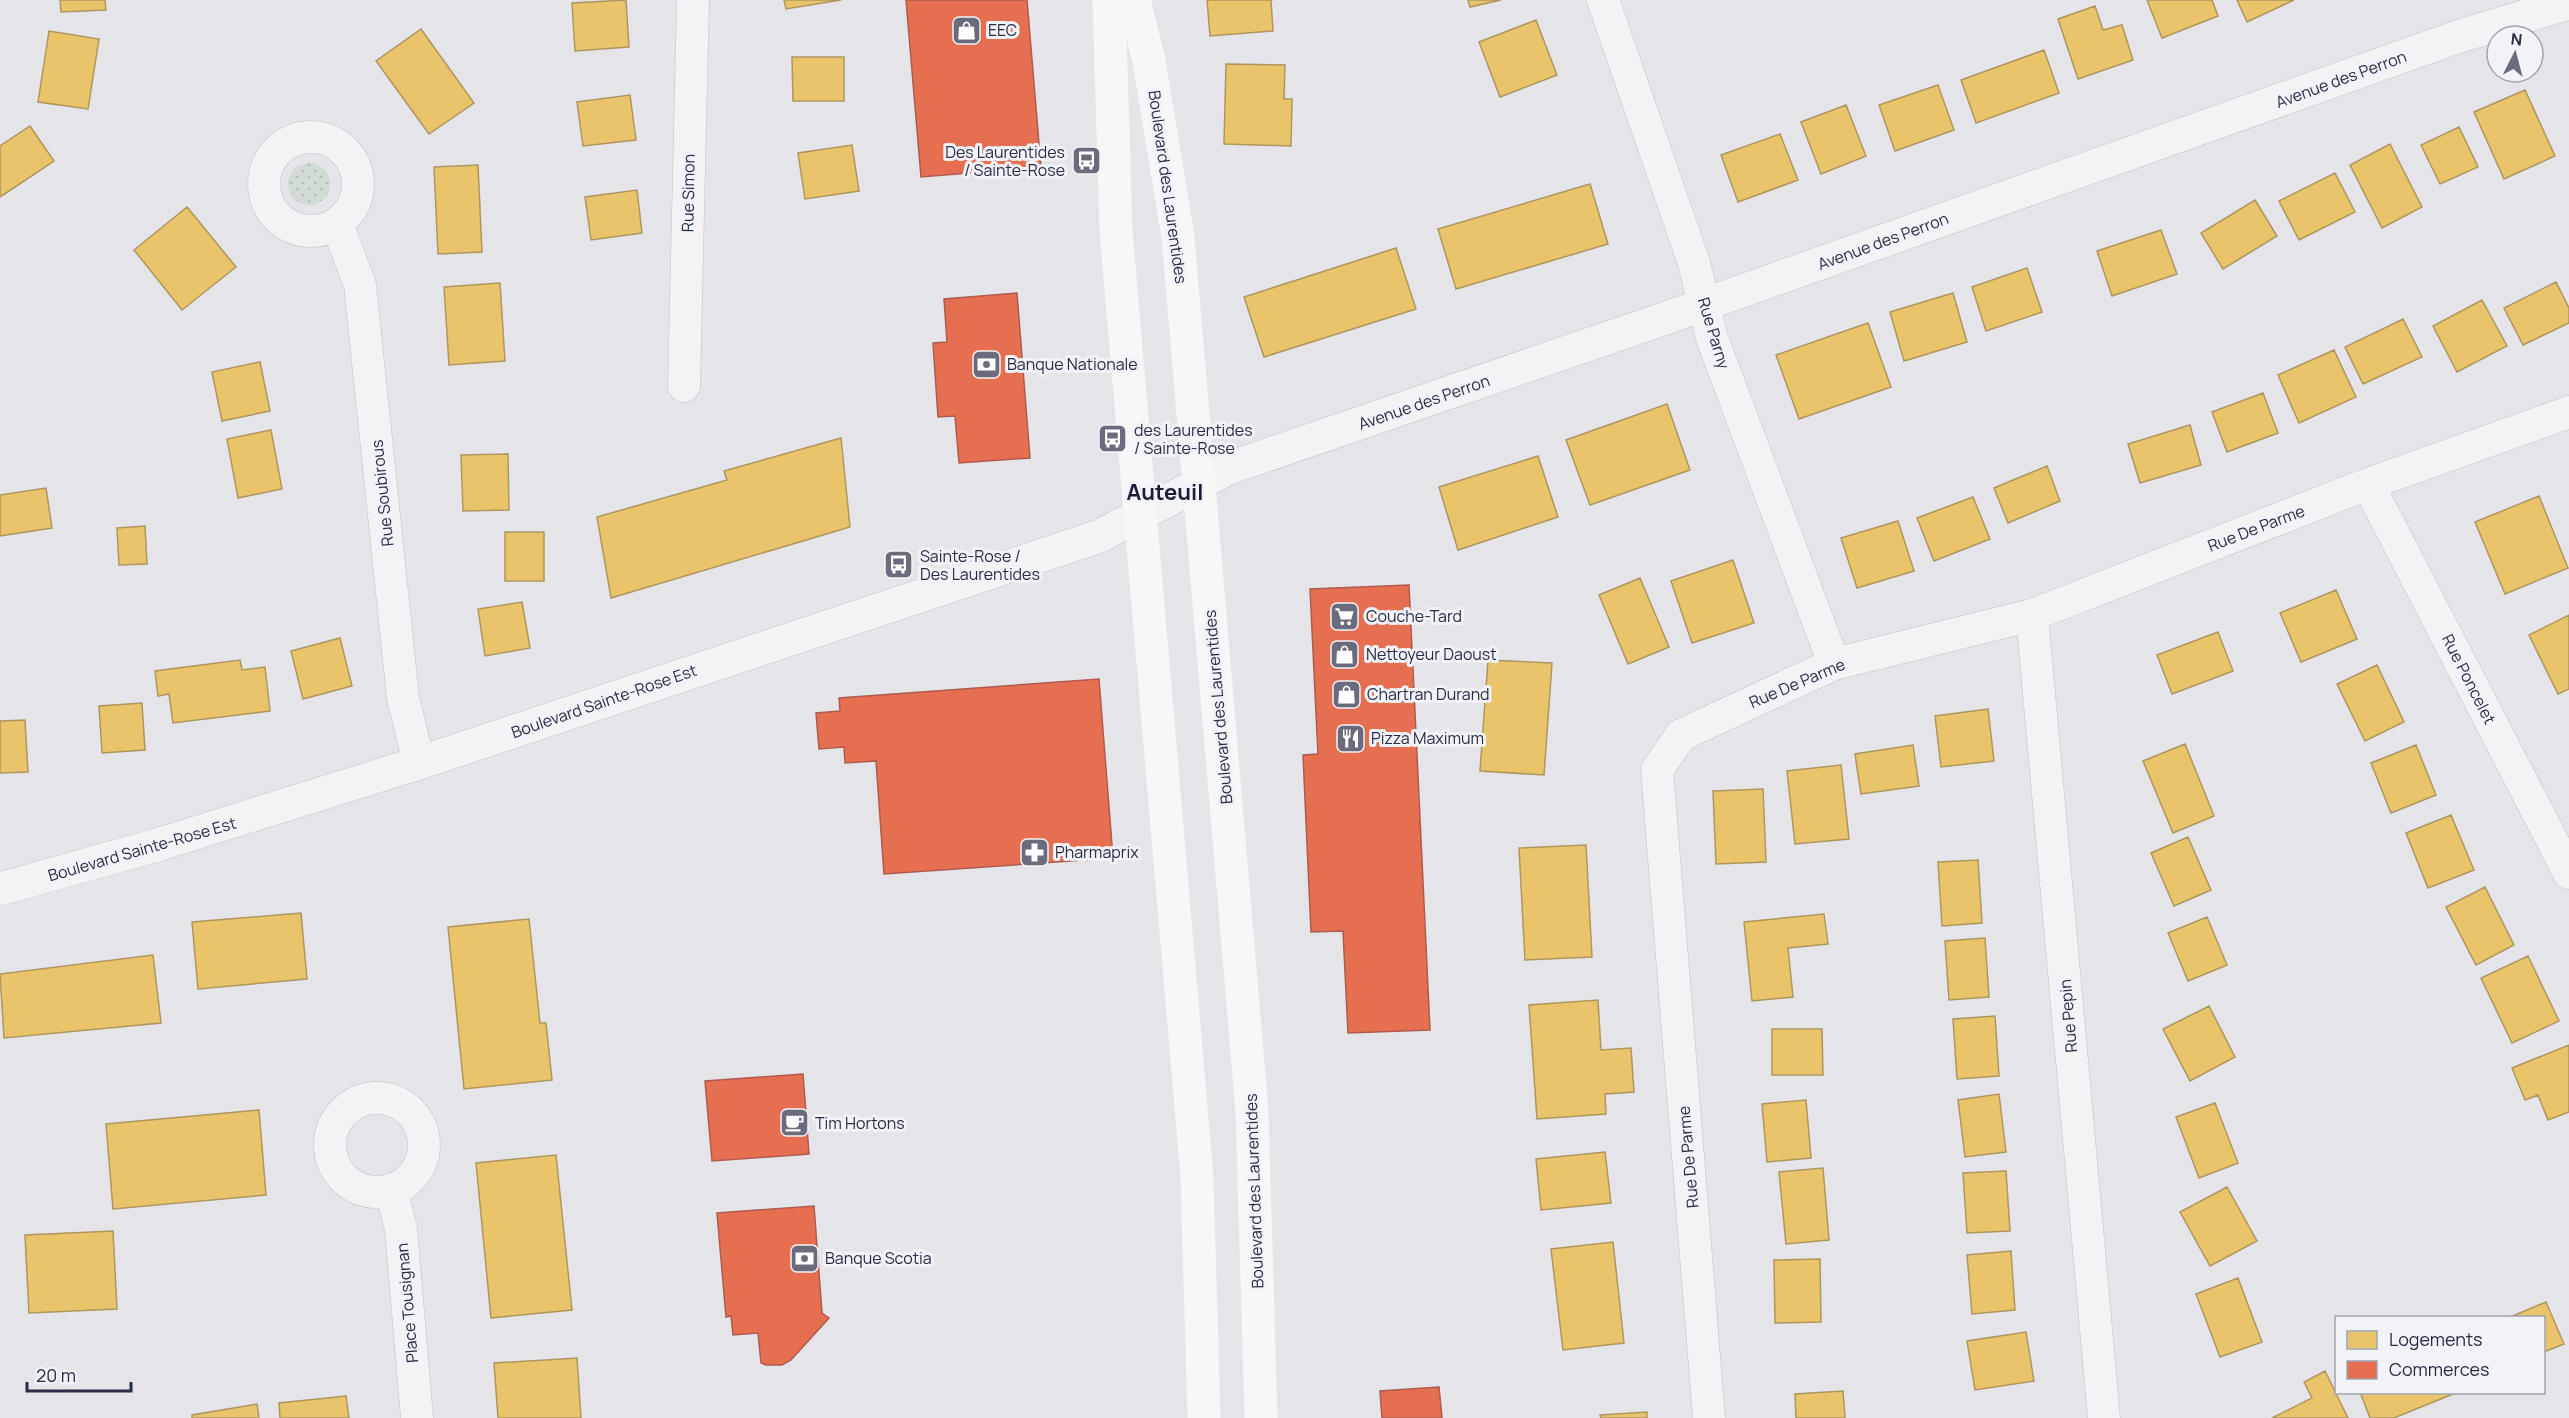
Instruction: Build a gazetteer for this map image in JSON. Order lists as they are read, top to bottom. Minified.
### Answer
{"streets":{"main road":["Boulevard des Laurentides"],"street":["Avenue des Perron","Rue Simon","Rue Parny","Rue Soubirous","Rue De Parme","Rue Poncelet","Boulevard Sainte-Rose Est","Rue Pepin","Place Tousignan"]},"crossings":[["Avenue des Perron","Boulevard des Laurentides"],["Avenue des Perron","Rue Parny"],["Avenue des Perron","Boulevard Sainte-Rose Est"],["Boulevard des Laurentides","Boulevard Sainte-Rose Est"],["Rue Parny","Rue De Parme"],["Rue Soubirous","Boulevard Sainte-Rose Est"],["Rue De Parme","Rue Poncelet"],["Rue De Parme","Rue Pepin"]],"districts":["Auteuil"],"places":{"shop":["EEC","Nettoyeur Daoust","Chartran Durand"],"bus stop":["Des Laurentides / Sainte-Rose","des Laurentides / Sainte-Rose","Sainte-Rose / Des Laurentides"],"bank":["Banque Nationale","Banque Scotia"],"supermarket":["Couche-Tard"],"restaurant":["Pizza Maximum"],"pharmacy":["Pharmaprix"],"cafe":["Tim Hortons"]},"legend":["Logements","Commerces"],"scale_bar":"20 m","north":"top"}
